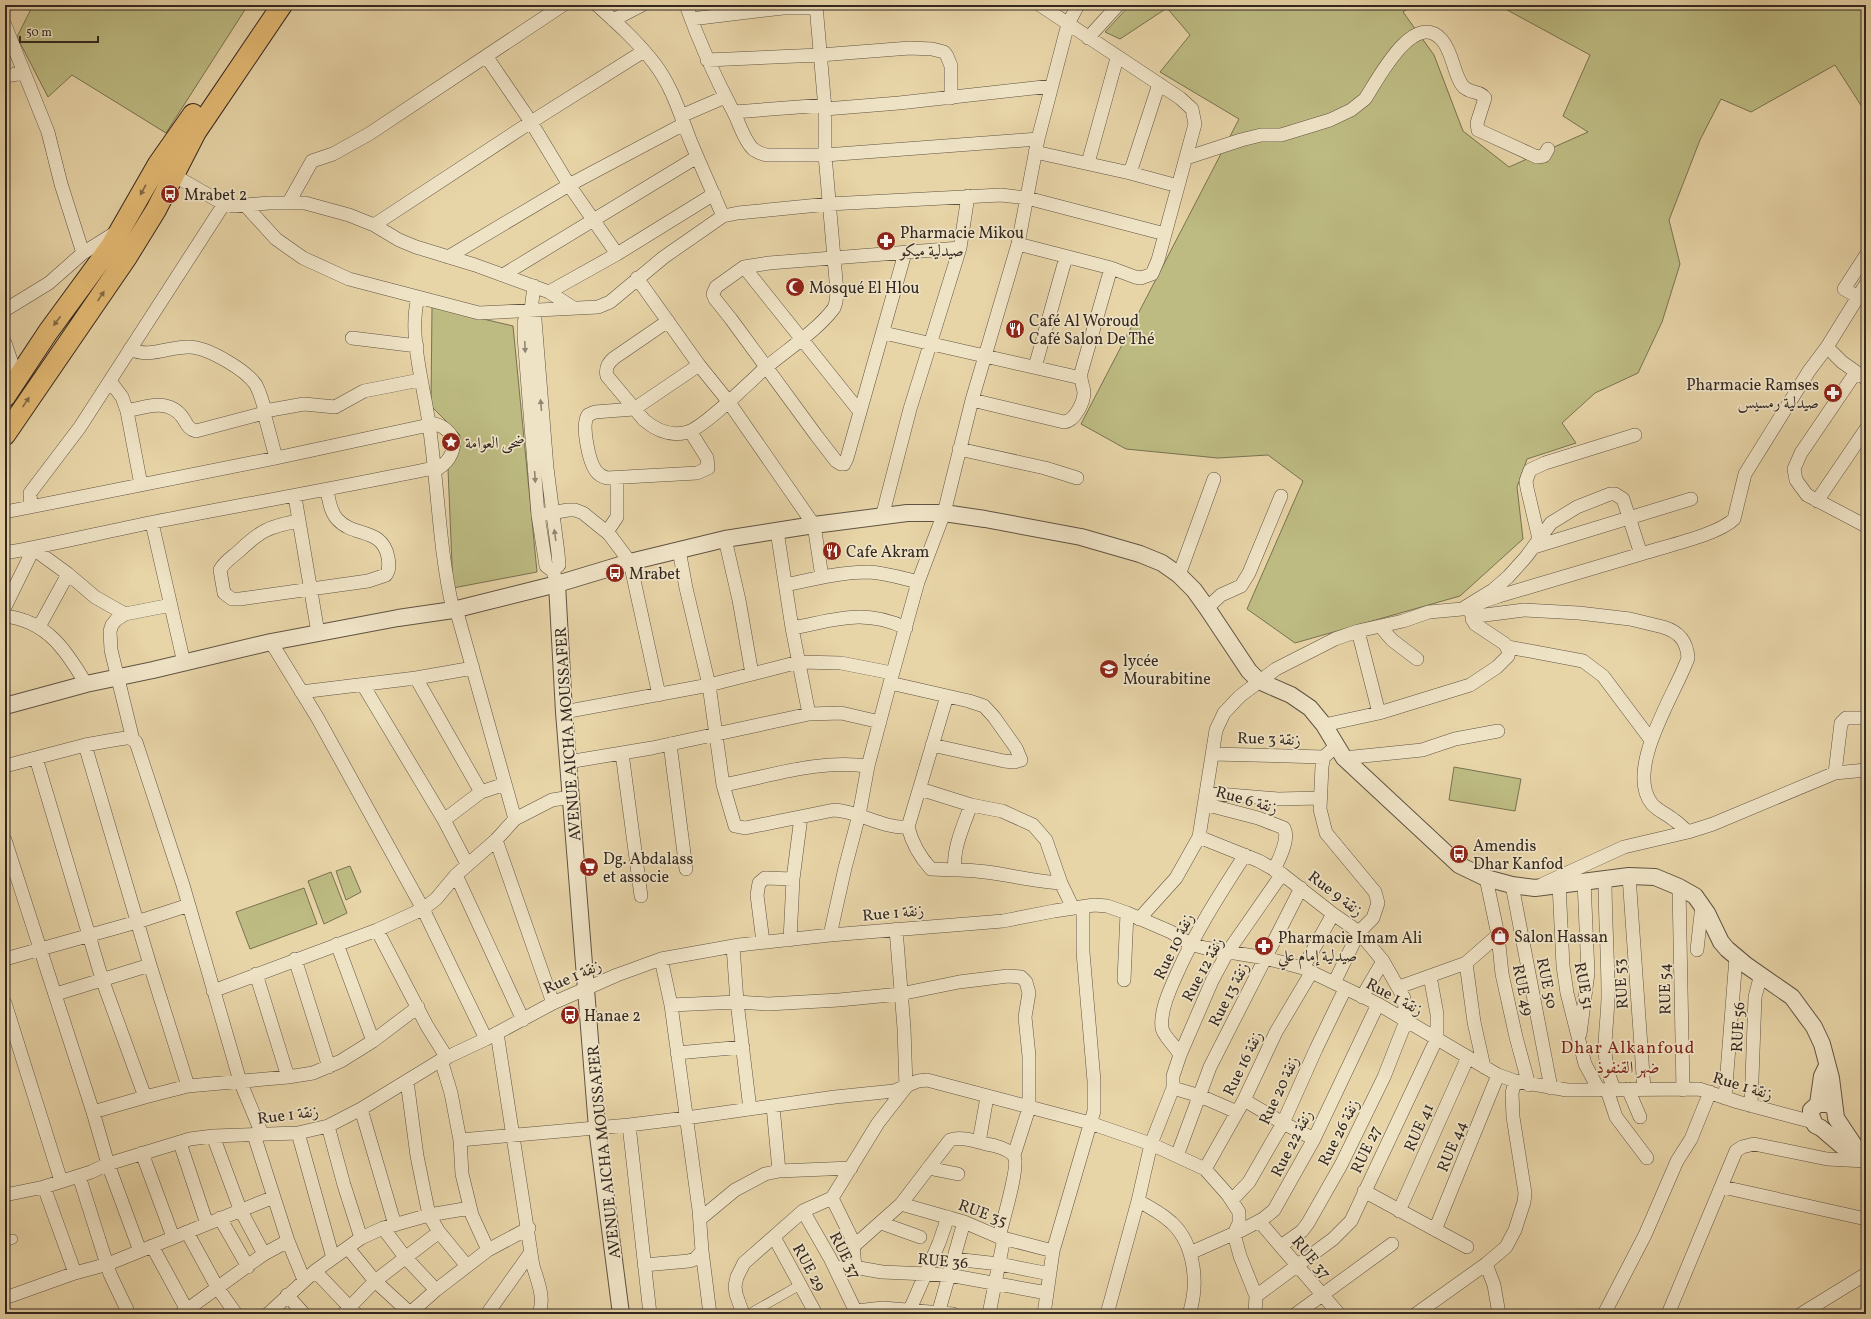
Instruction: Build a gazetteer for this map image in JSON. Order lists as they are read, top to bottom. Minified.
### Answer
{"streets":{"street":["AVENUE AICHA MOUSSAFER","Rue 3 زنقة","Rue 6 زنقة","Rue 9 زنقة","Rue 1 زنقة","Rue 10 زنقة","Rue 12 زنقة","RUE 50","RUE 53","RUE 51","RUE 54","RUE 49","Rue 13 زنقة","RUE 56","Rue 16 زنقة","Rue 20 زنقة","RUE 41","Rue 26 زنقة","Rue 22 زنقة","RUE 44","RUE 27","RUE 35","RUE 37","RUE 36","RUE 29"]},"crossings":[["AVENUE AICHA MOUSSAFER","Rue 1 زنقة"],["Rue 3 زنقة","Rue 20 زنقة"],["Rue 6 زنقة","Rue 9 زنقة"],["Rue 6 زنقة","Rue 12 زنقة"],["Rue 9 زنقة","Rue 1 زنقة"],["Rue 9 زنقة","Rue 10 زنقة"],["Rue 9 زنقة","Rue 12 زنقة"],["Rue 9 زنقة","Rue 13 زنقة"],["Rue 9 زنقة","Rue 16 زنقة"],["Rue 9 زنقة","Rue 20 زنقة"],["Rue 9 زنقة","Rue 26 زنقة"],["Rue 1 زنقة","Rue 10 زنقة"],["Rue 1 زنقة","Rue 12 زنقة"],["Rue 1 زنقة","RUE 50"],["Rue 1 زنقة","RUE 53"],["Rue 1 زنقة","RUE 51"],["Rue 1 زنقة","RUE 54"],["Rue 1 زنقة","RUE 49"],["Rue 1 زنقة","Rue 13 زنقة"],["Rue 1 زنقة","RUE 56"],["Rue 1 زنقة","Rue 16 زنقة"],["Rue 1 زنقة","Rue 20 زنقة"],["Rue 1 زنقة","RUE 41"],["Rue 1 زنقة","Rue 26 زنقة"],["Rue 1 زنقة","Rue 22 زنقة"],["Rue 1 زنقة","RUE 44"],["Rue 1 زنقة","RUE 27"],["Rue 10 زنقة","Rue 12 زنقة"],["Rue 26 زنقة","RUE 37"],["Rue 22 زنقة","RUE 37"],["RUE 27","RUE 37"],["RUE 37","RUE 36"]],"districts":["Dhar Alkanfoud ضهر القنفوذ"],"places":{"bus stop":["Mrabet 2","Mrabet","Amendis Dhar Kanfod","Hanae 2"],"pharmacy":["Pharmacie Mikou صيدلية ميكو","Pharmacie Ramses صيدلية رمسيس","Pharmacie Imam Ali صيدلية إمام علي"],"mosque":["Mosqué El Hlou"],"restaurant":["Café Al Woroud Café Salon De Thé","Cafe Akram"],"place":["ضحى العوامة"],"school or university":["lycée Mourabitine"],"supermarket":["Dg. Abdalass et associe"],"shop":["Salon Hassan"]},"scale_bar":"50 m"}
